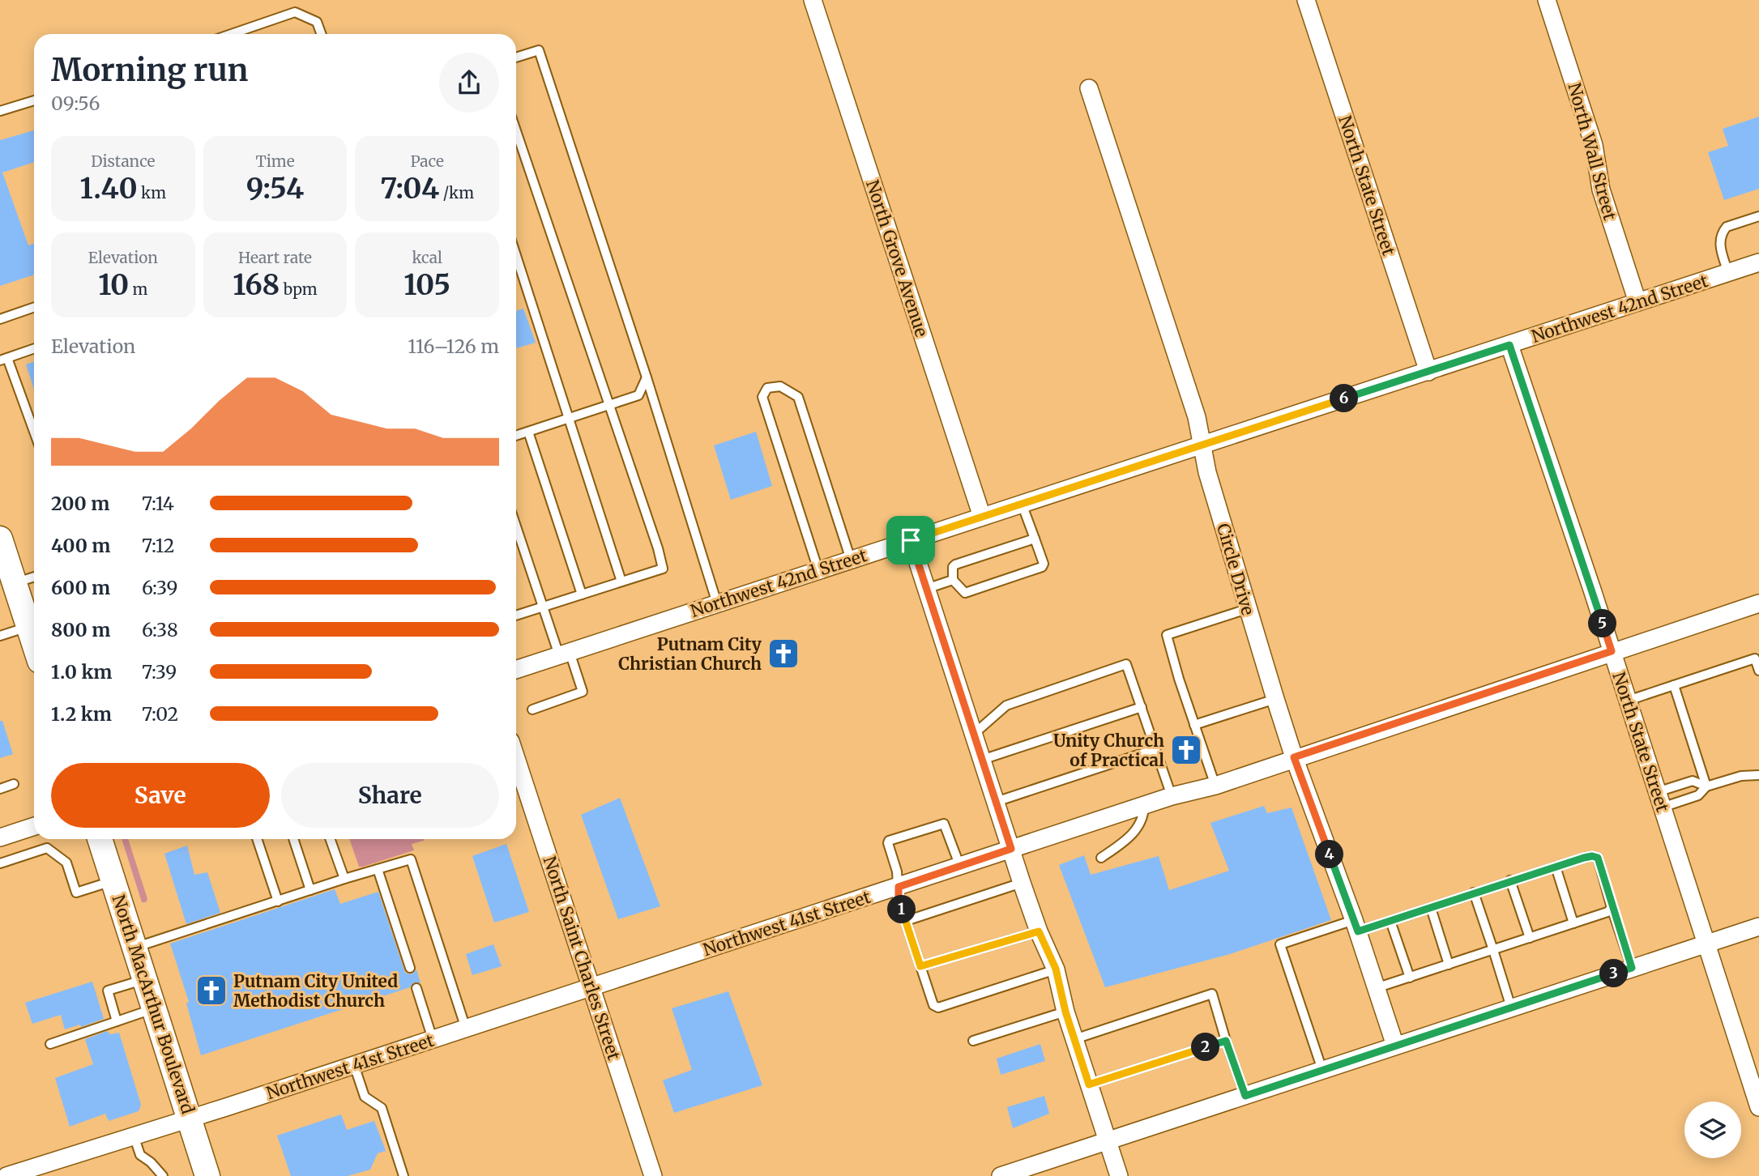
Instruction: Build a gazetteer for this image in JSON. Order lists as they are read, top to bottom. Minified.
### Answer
{"streets":{"main road":["North MacArthur Boulevard"],"street":["North Wall Street","North State Street","North Grove Avenue","Northwest 42nd Street","Circle Drive","Northwest 41st Street","North Saint Charles Street"]},"crossings":[["North Wall Street","Northwest 42nd Street"],["North State Street","Northwest 42nd Street"],["North State Street","Northwest 41st Street"],["North Grove Avenue","Northwest 42nd Street"],["Northwest 42nd Street","Circle Drive"],["Circle Drive","Northwest 41st Street"],["Northwest 41st Street","North Saint Charles Street"],["Northwest 41st Street","North MacArthur Boulevard"]],"places":{"church":["Putnam City Christian Church","Unity Church of Practical","Putnam City United Methodist Church"]},"page":{"heading":["Morning run","09:56"],"stats":[["Distance","1.40 km"],["Time","9:54"],["Pace","7:04 /km"],["Elevation","10 m"],["Heart rate","168 bpm"],["kcal","105"]],"chart":["Elevation","116–126 m"],"pins":["6","5","4","1","3","2"],"list":[{"name":"200 m","note":"7:14"},{"name":"400 m","note":"7:12"},{"name":"600 m","note":"6:39"},{"name":"800 m","note":"6:38"},{"name":"1.0 km","note":"7:39"},{"name":"1.2 km","note":"7:02"}],"buttons":["Save","Share"]}}
